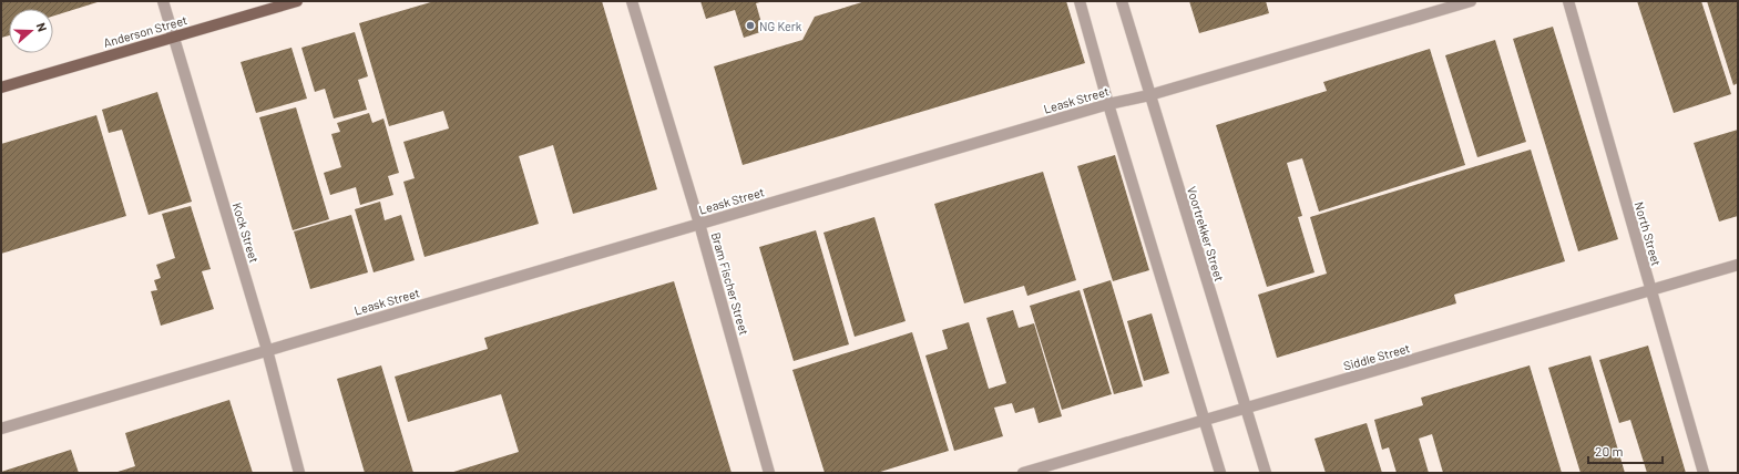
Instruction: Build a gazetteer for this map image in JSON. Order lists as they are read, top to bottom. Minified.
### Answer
{"streets":{"main road":["Anderson Street"],"street":["Leask Street","Kock Street","Voortrekker Street","North Street","Bram Fischer Street","Siddle Street"]},"crossings":[["Anderson Street","Kock Street"],["Leask Street","Kock Street"],["Leask Street","Voortrekker Street"],["Leask Street","Bram Fischer Street"],["Voortrekker Street","Siddle Street"],["North Street","Siddle Street"]],"places":["NG Kerk"],"scale_bar":"20 m","north":"right"}
